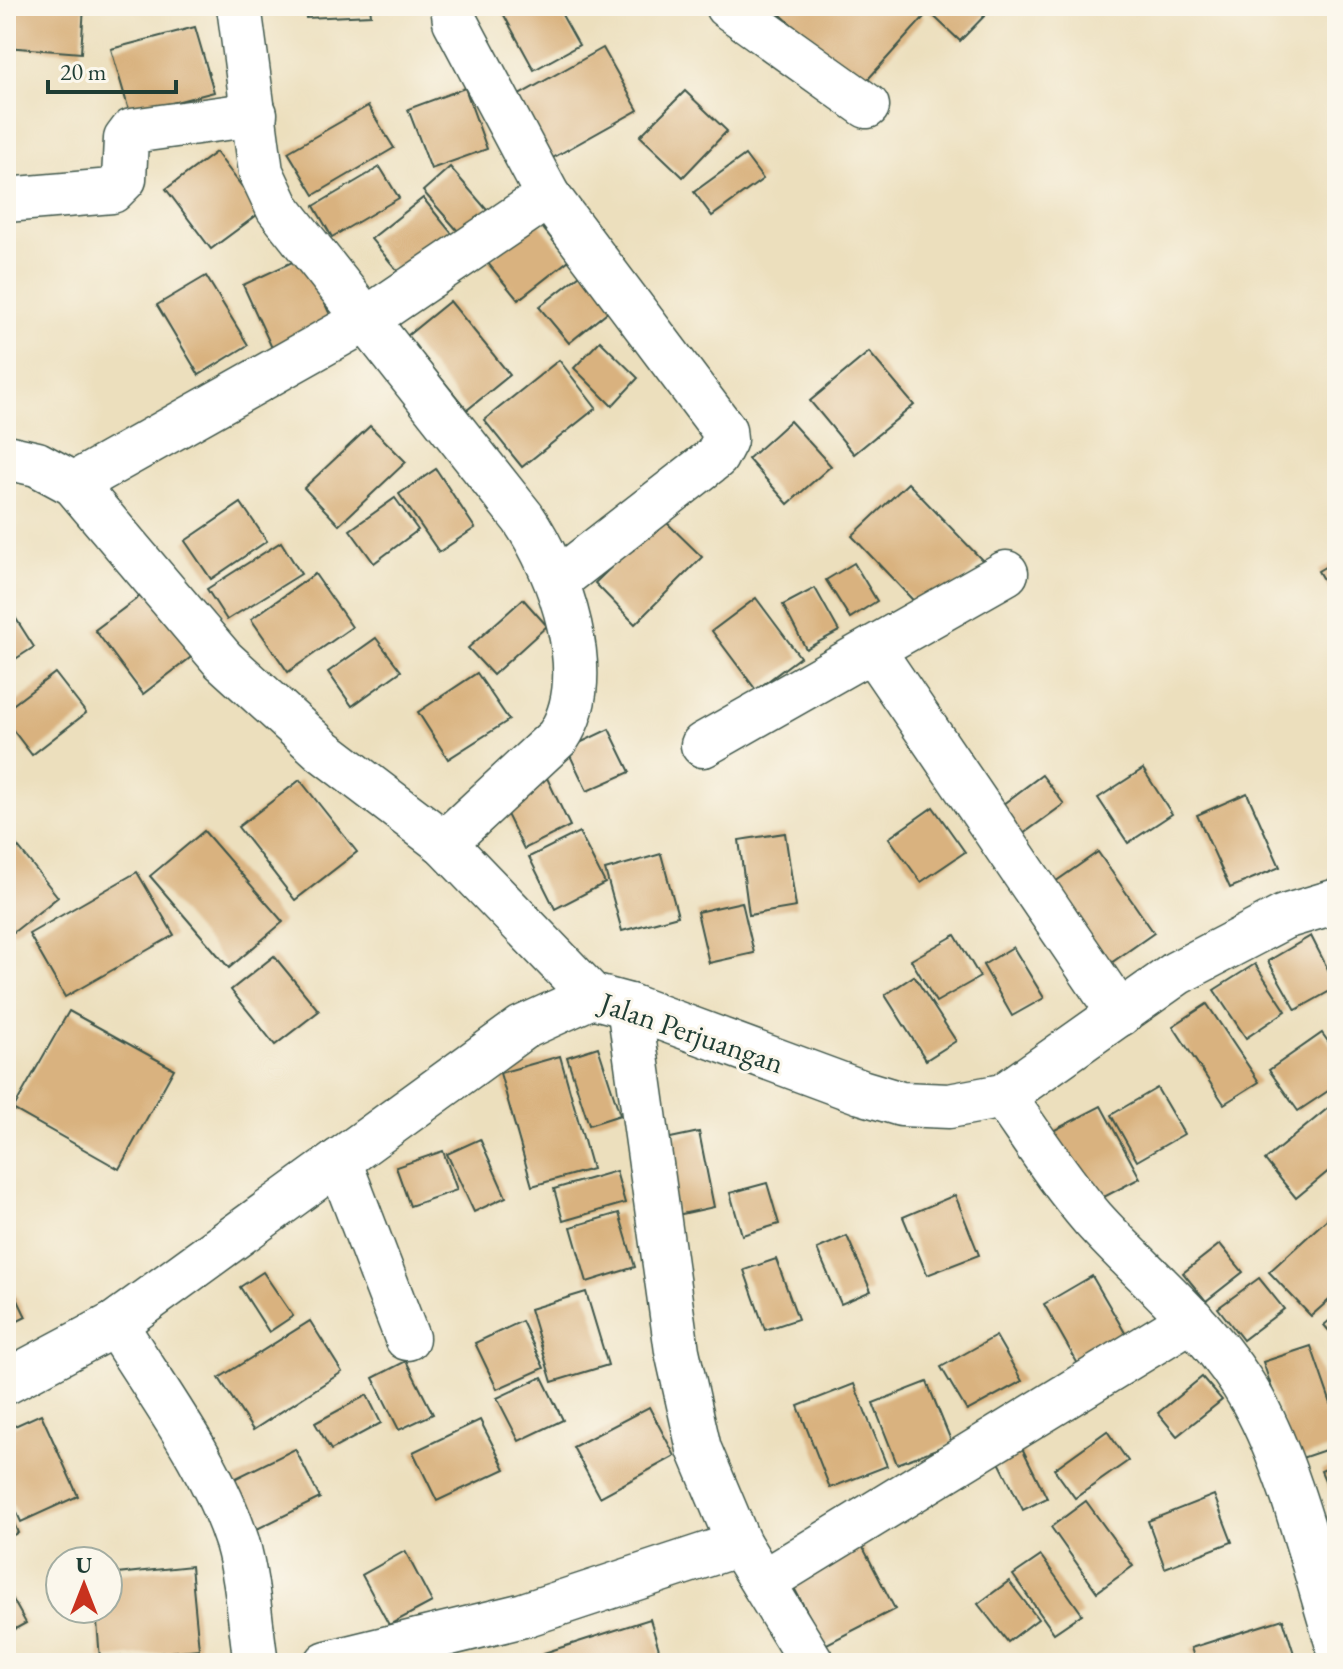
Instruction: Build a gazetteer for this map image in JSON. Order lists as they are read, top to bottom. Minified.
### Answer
{"streets":{"street":["Jalan Perjuangan"]},"scale_bar":"20 m","north":"top"}
